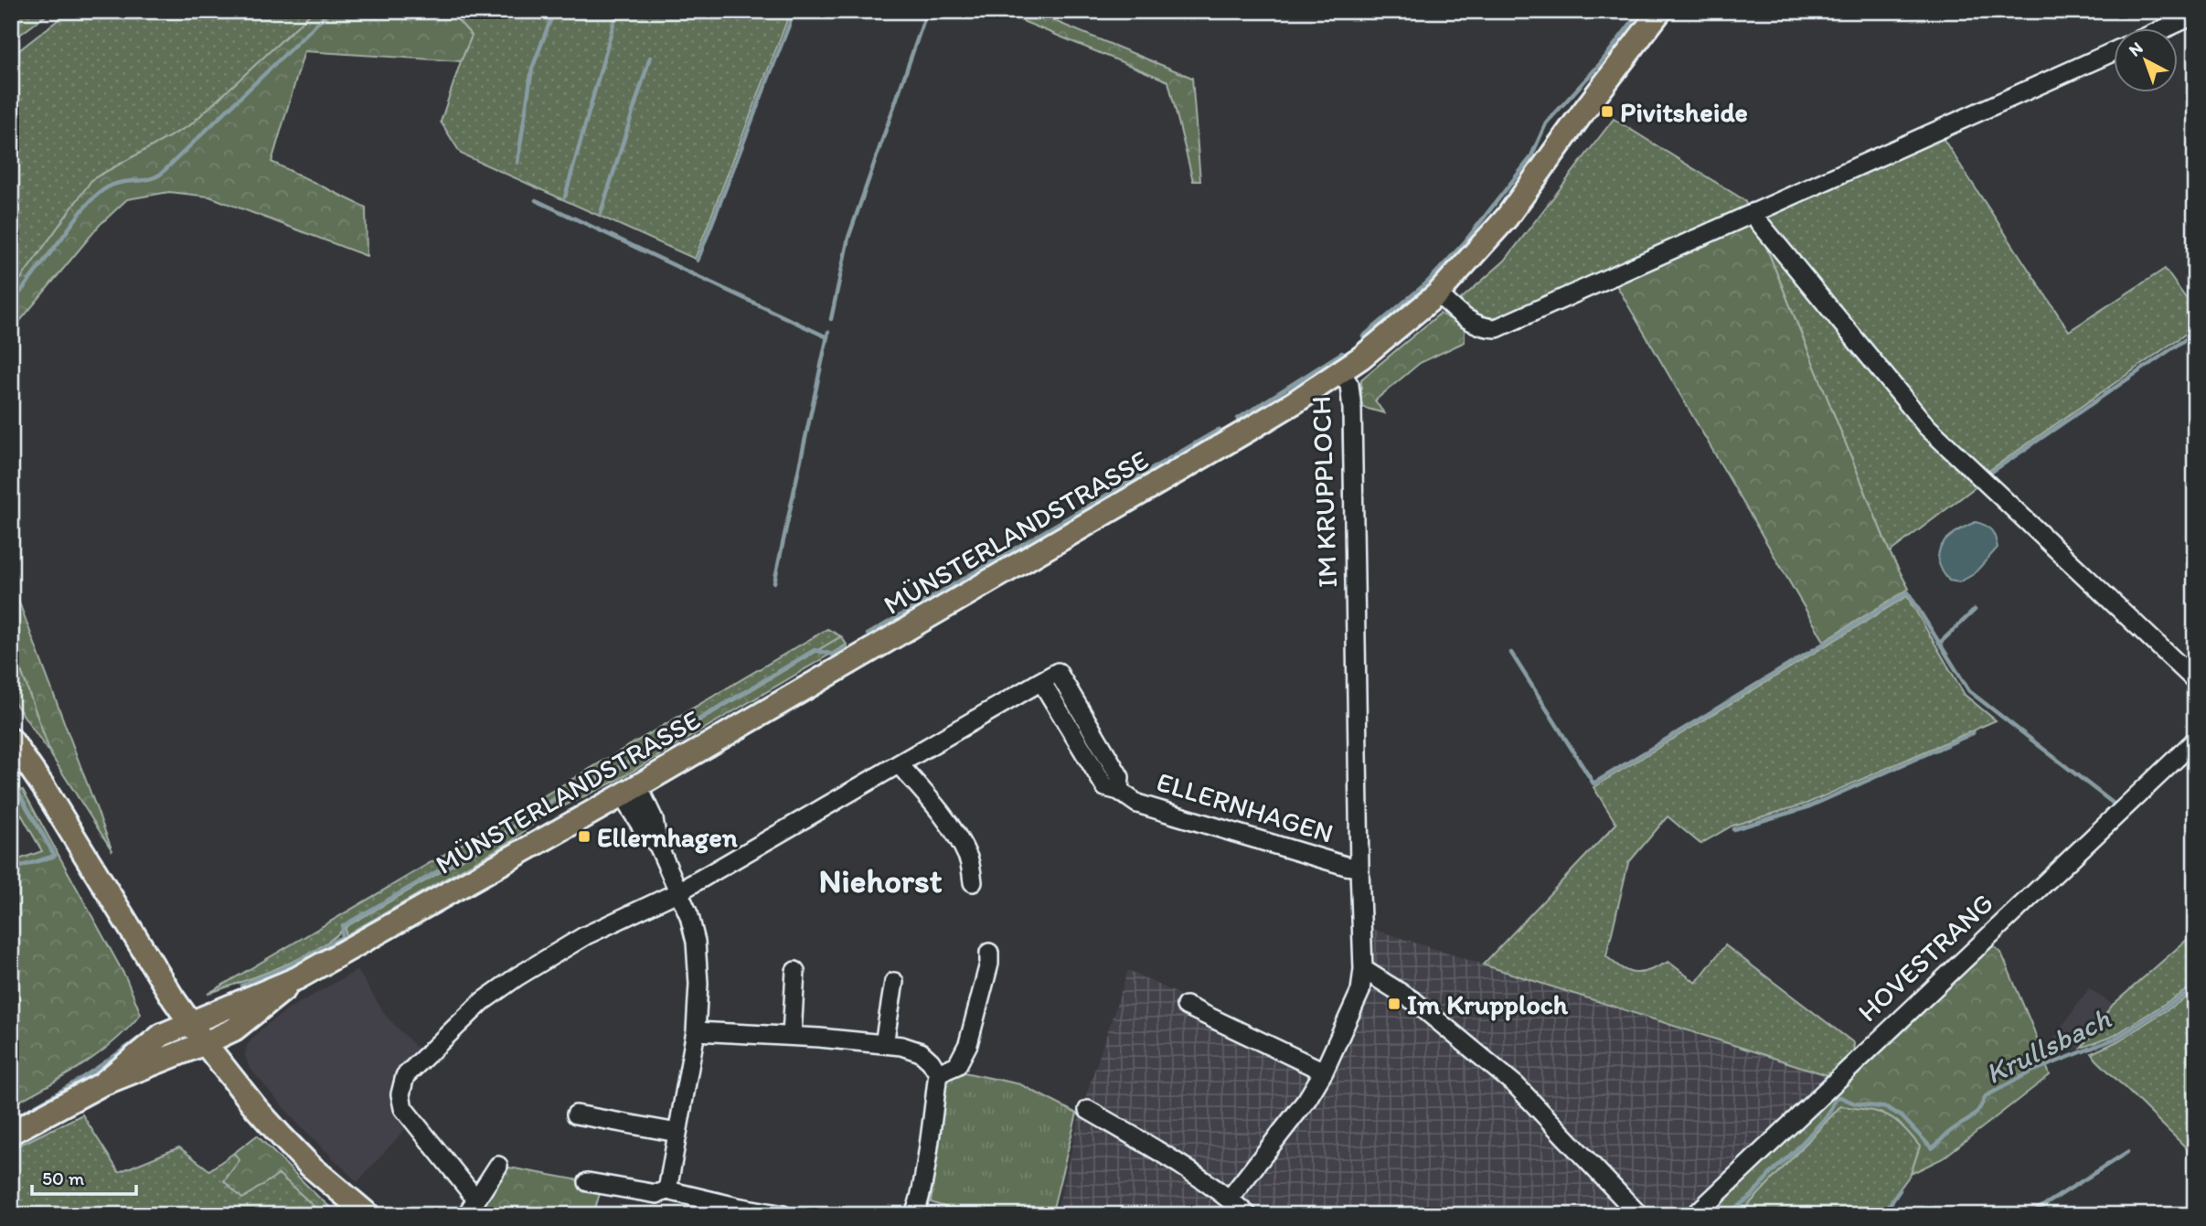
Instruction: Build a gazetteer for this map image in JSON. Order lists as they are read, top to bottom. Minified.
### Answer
{"streets":{"main road":["MÜNSTERLANDSTRASSE"],"street":["IM KRUPPLOCH","ELLERNHAGEN","HOVESTRANG"]},"crossings":[["IM KRUPPLOCH","MÜNSTERLANDSTRASSE"],["IM KRUPPLOCH","ELLERNHAGEN"]],"districts":["Niehorst"],"water":["Krullsbach"],"places":{"transit":["Pivitsheide","Ellernhagen","Im Krupploch"]},"scale_bar":"50 m","north":"top left"}
